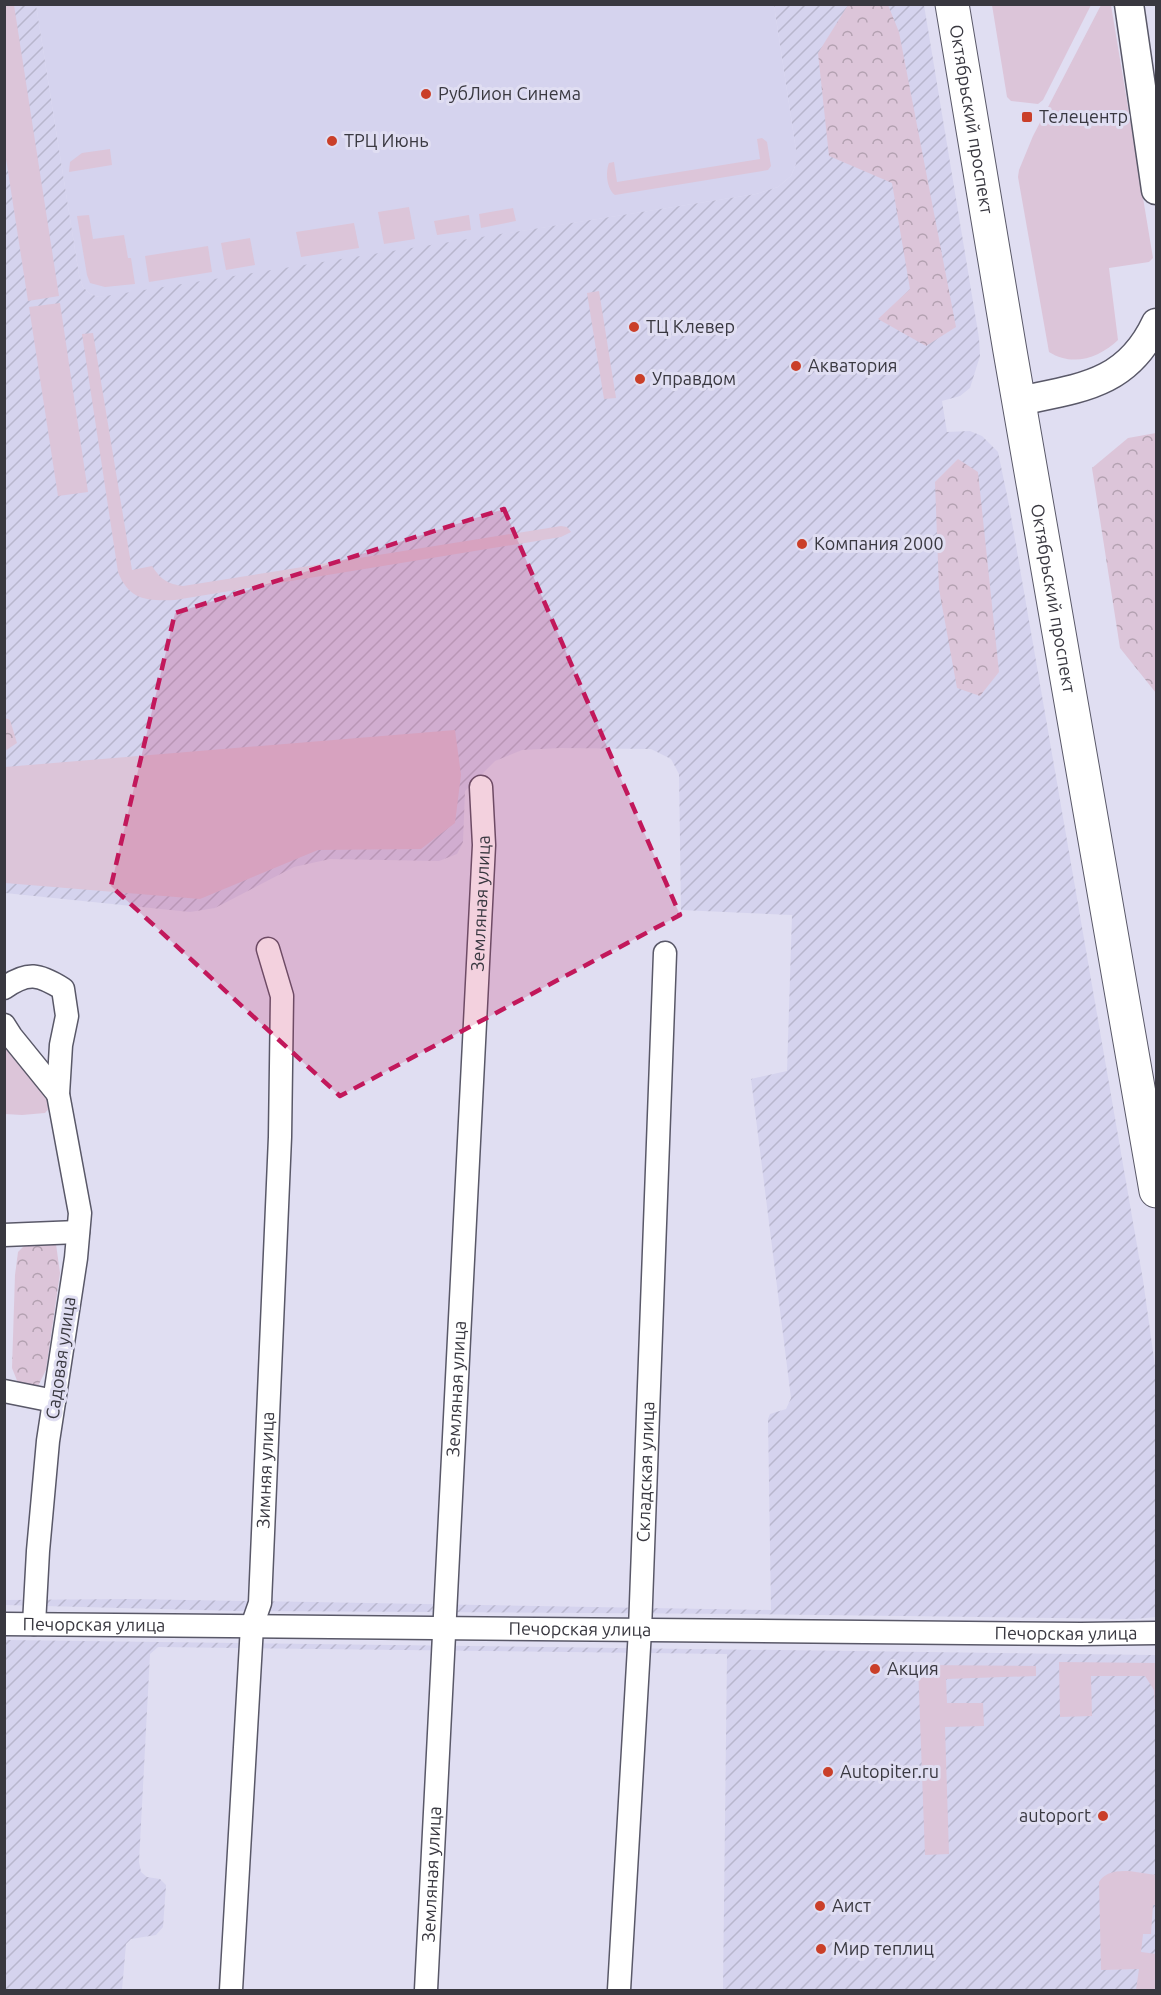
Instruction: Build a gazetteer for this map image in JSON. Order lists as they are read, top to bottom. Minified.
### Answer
{"streets":{"main road":["Октябрьский проспект"],"street":["Земляная улица","Садовая улица","Зимняя улица","Складская улица","Печорская улица"]},"crossings":[["Земляная улица","Печорская улица"],["Садовая улица","Печорская улица"],["Зимняя улица","Печорская улица"],["Складская улица","Печорская улица"]],"places":{"other":["РубЛион Синема","ТРЦ Июнь","ТЦ Клевер","Акватория","Управдом","Компания 2000","Акция","Autopiter.ru","autoport","Аист","Мир теплиц"],"transit":["Телецентр"]}}
